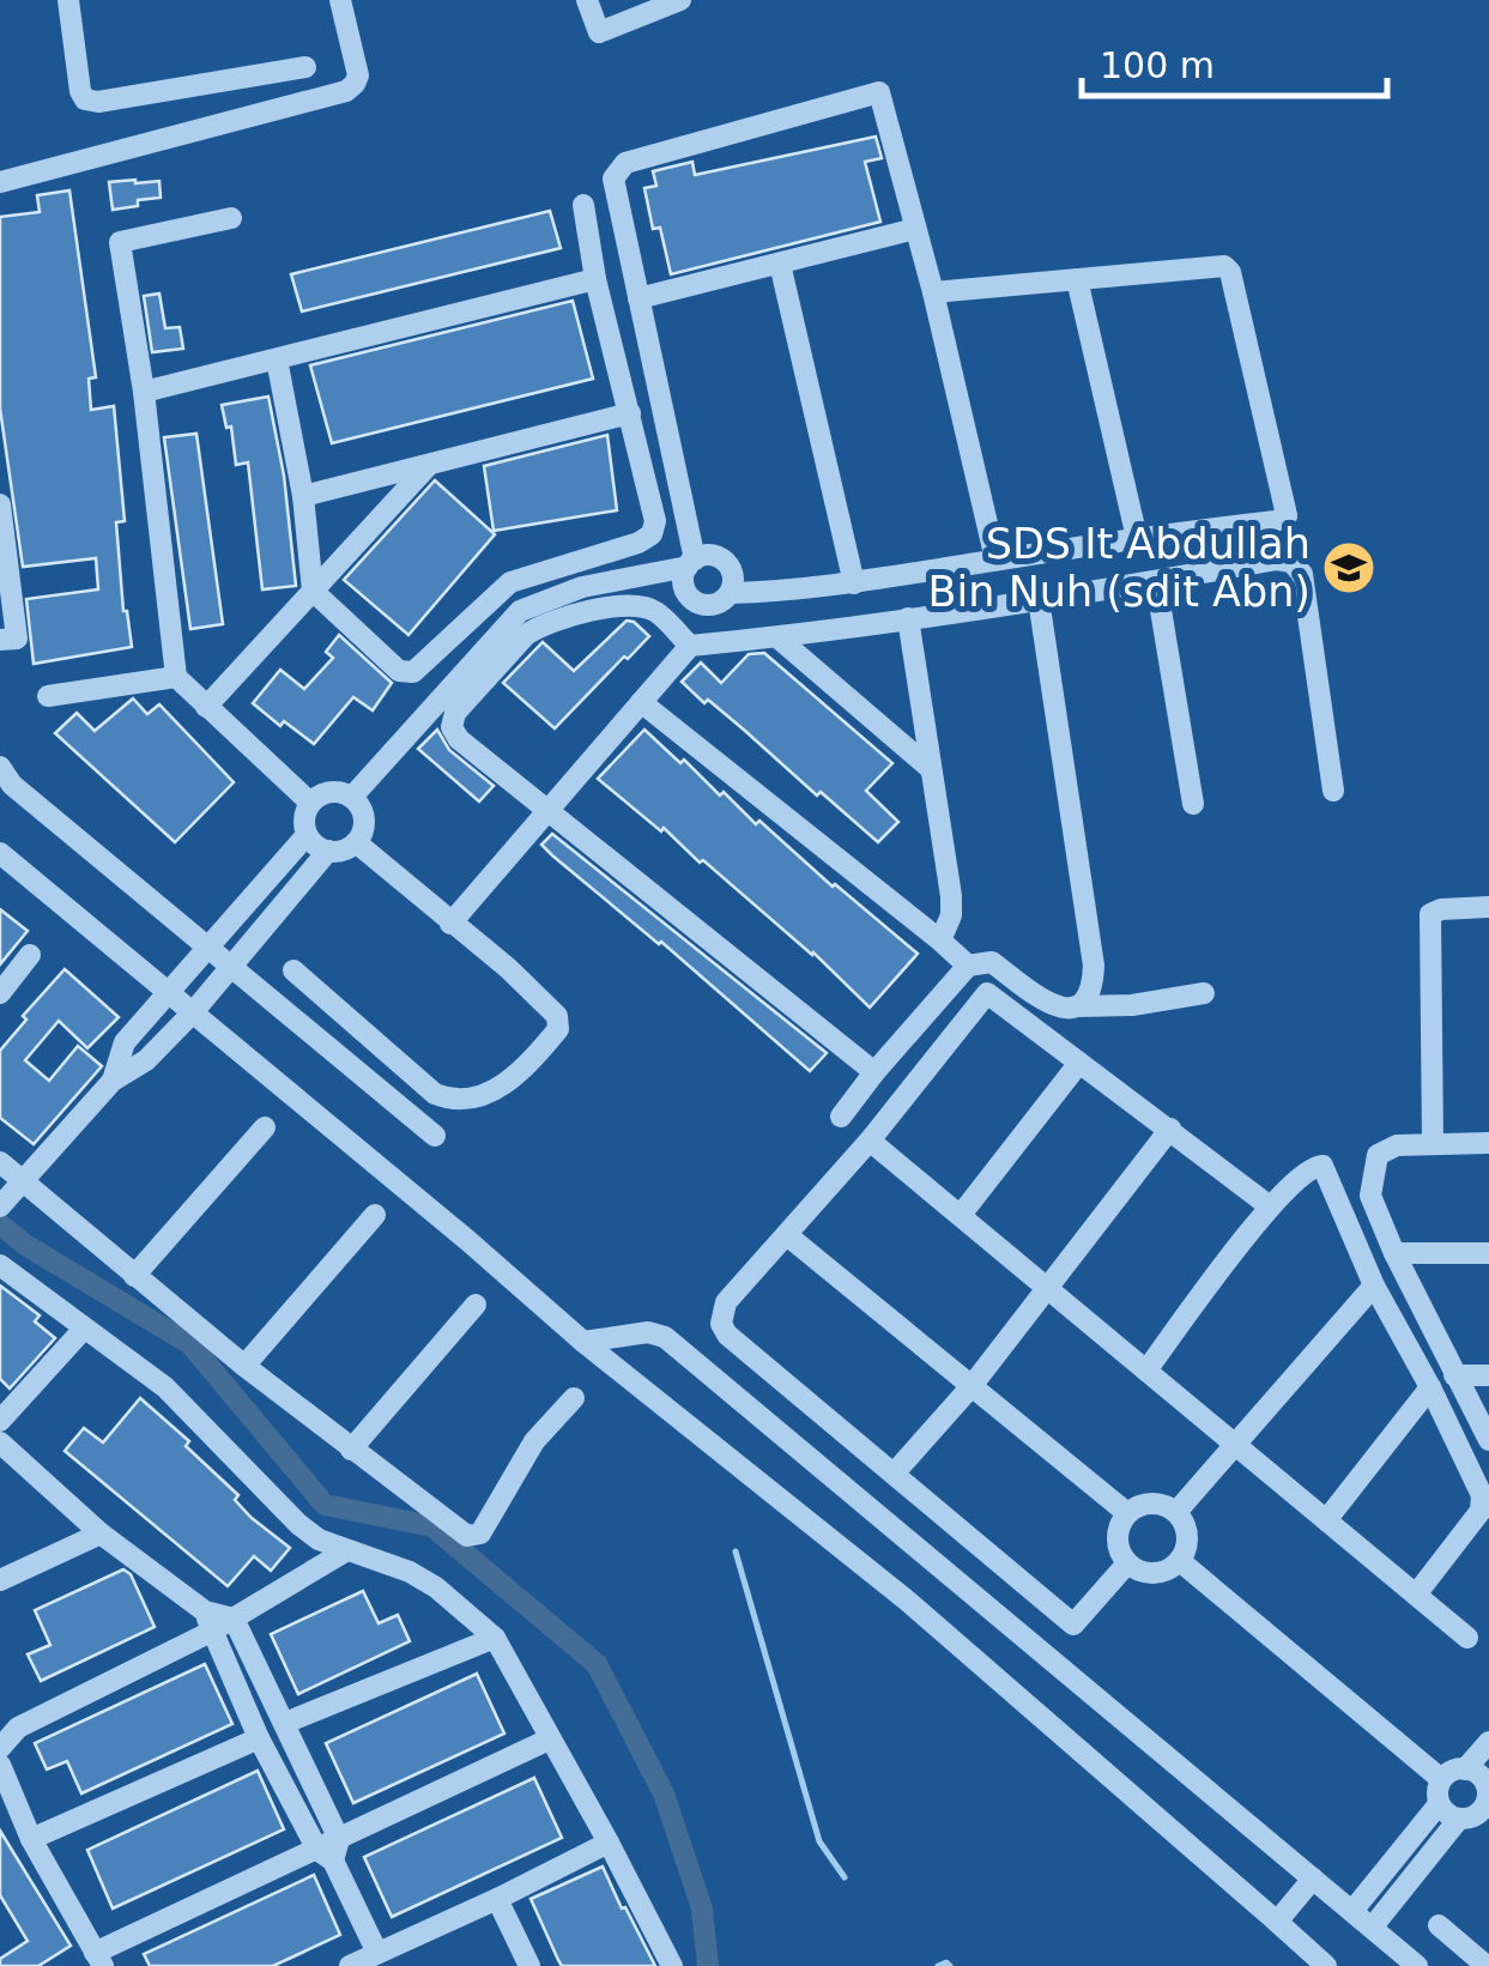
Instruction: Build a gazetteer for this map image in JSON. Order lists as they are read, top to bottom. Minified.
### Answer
{"places":{"school or university":["SDS It Abdullah Bin Nuh (sdit Abn)"]},"scale_bar":"100 m"}
